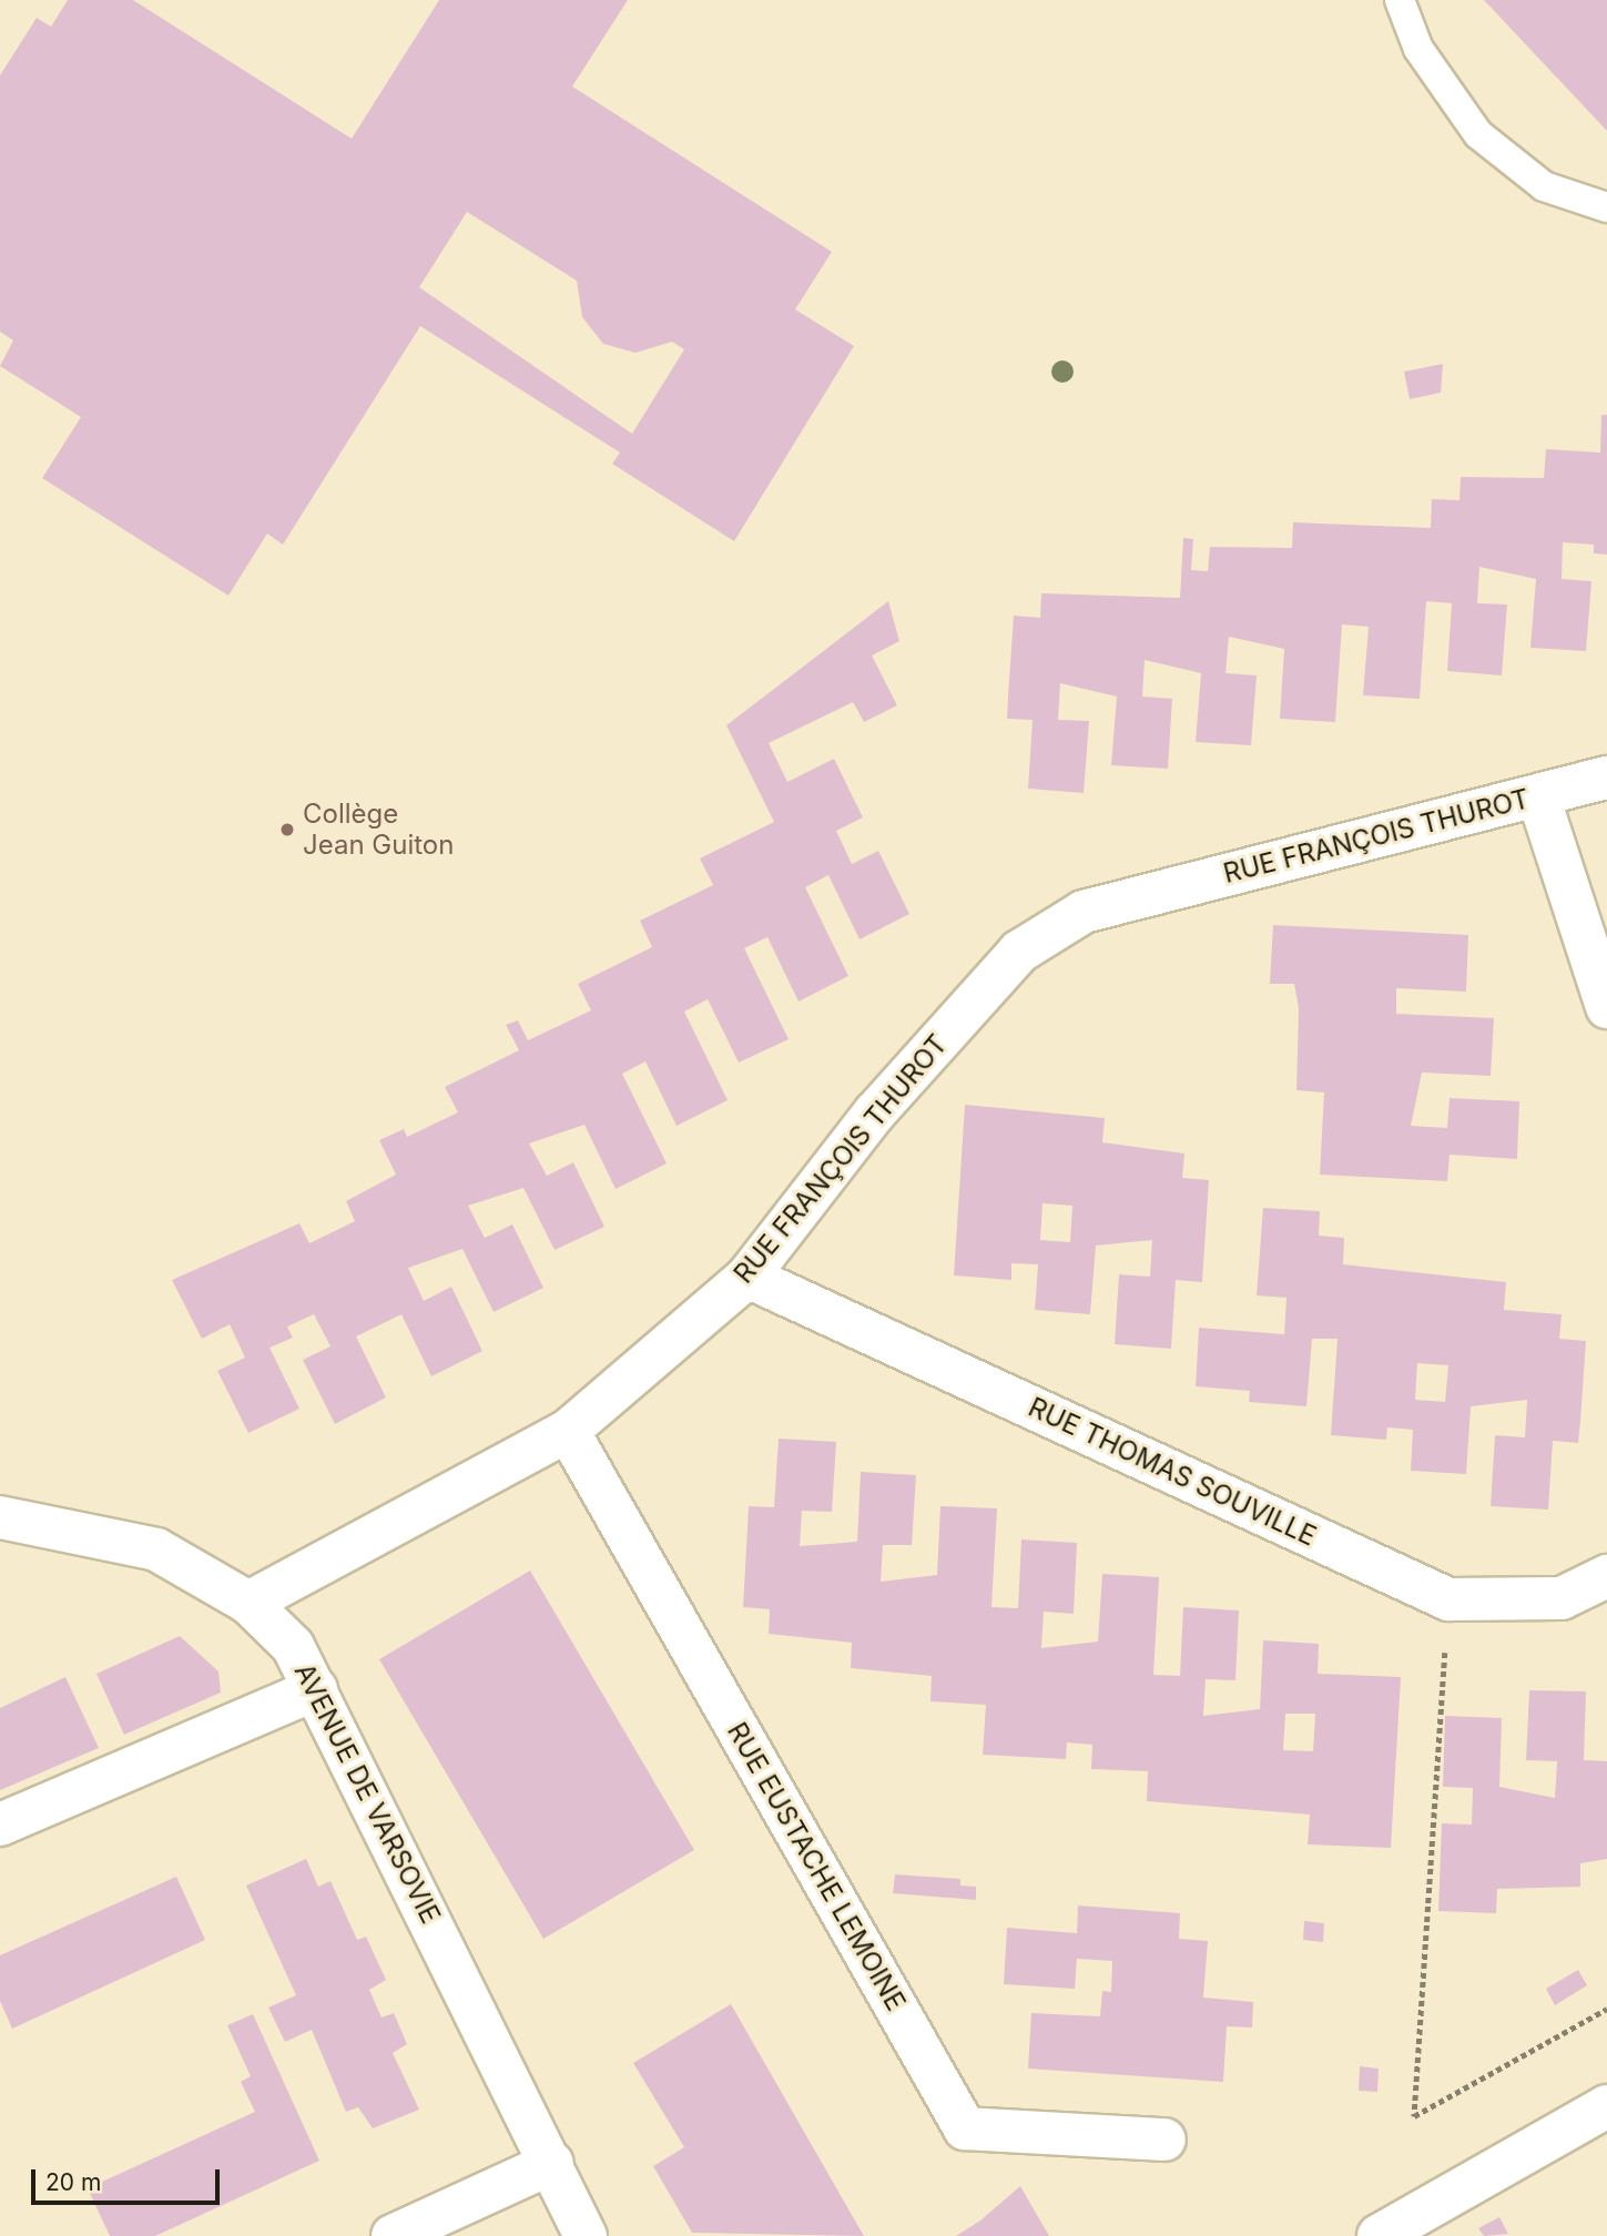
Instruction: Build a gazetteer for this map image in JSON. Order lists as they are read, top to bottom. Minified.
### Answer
{"streets":{"street":["RUE FRANÇOIS THUROT","RUE THOMAS SOUVILLE","AVENUE DE VARSOVIE","RUE EUSTACHE LEMOINE"]},"crossings":[["RUE FRANÇOIS THUROT","RUE THOMAS SOUVILLE"],["RUE FRANÇOIS THUROT","AVENUE DE VARSOVIE"],["RUE FRANÇOIS THUROT","RUE EUSTACHE LEMOINE"]],"places":["Collège Jean Guiton"],"scale_bar":"20 m"}
